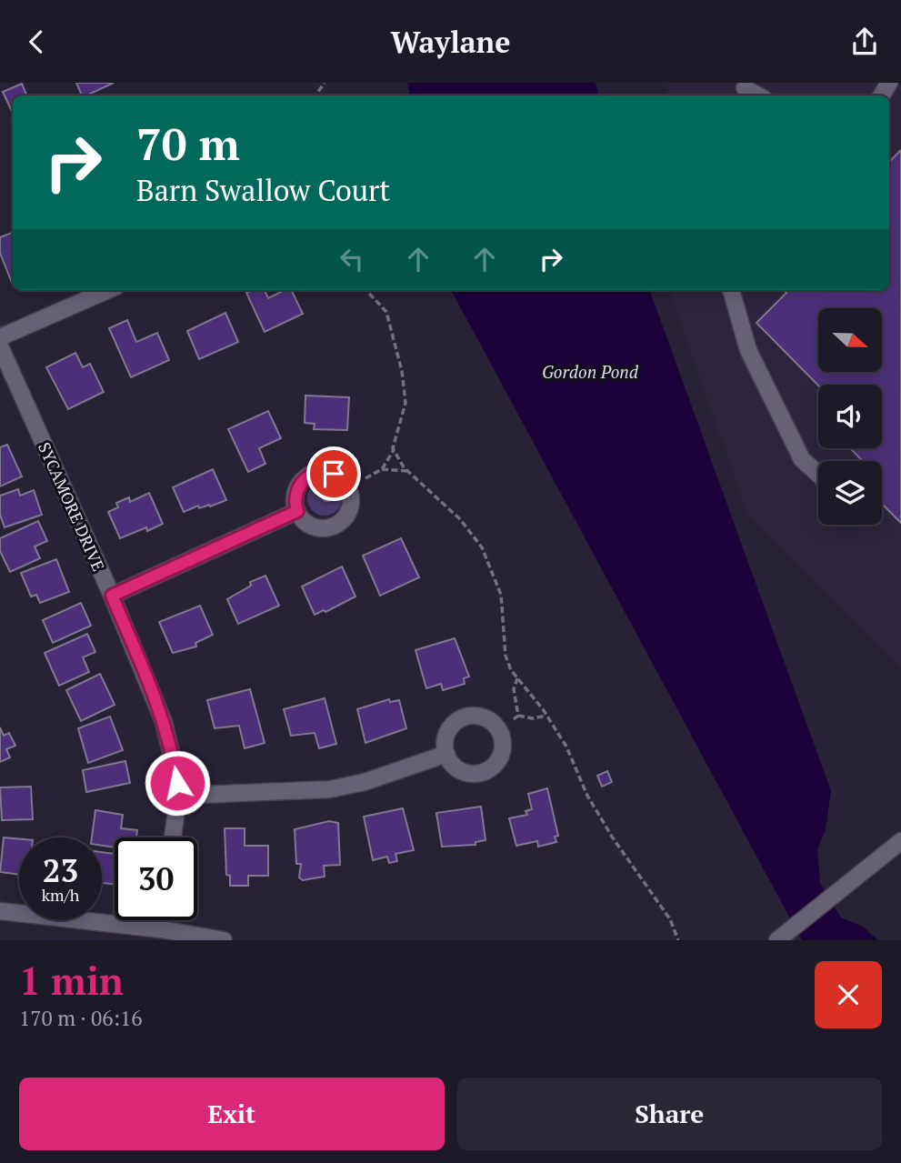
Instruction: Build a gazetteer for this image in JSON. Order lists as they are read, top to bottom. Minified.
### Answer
{"streets":{"street":["SYCAMORE DRIVE"]},"water":["Gordon Pond"],"north":"right","page":{"header":"Waylane","turn":["70 m","Barn Swallow Court"],"speed":"23 km/h","limit":"30","heading":["1 min","170 m · 06:16"],"buttons":["Exit","Share"]}}
